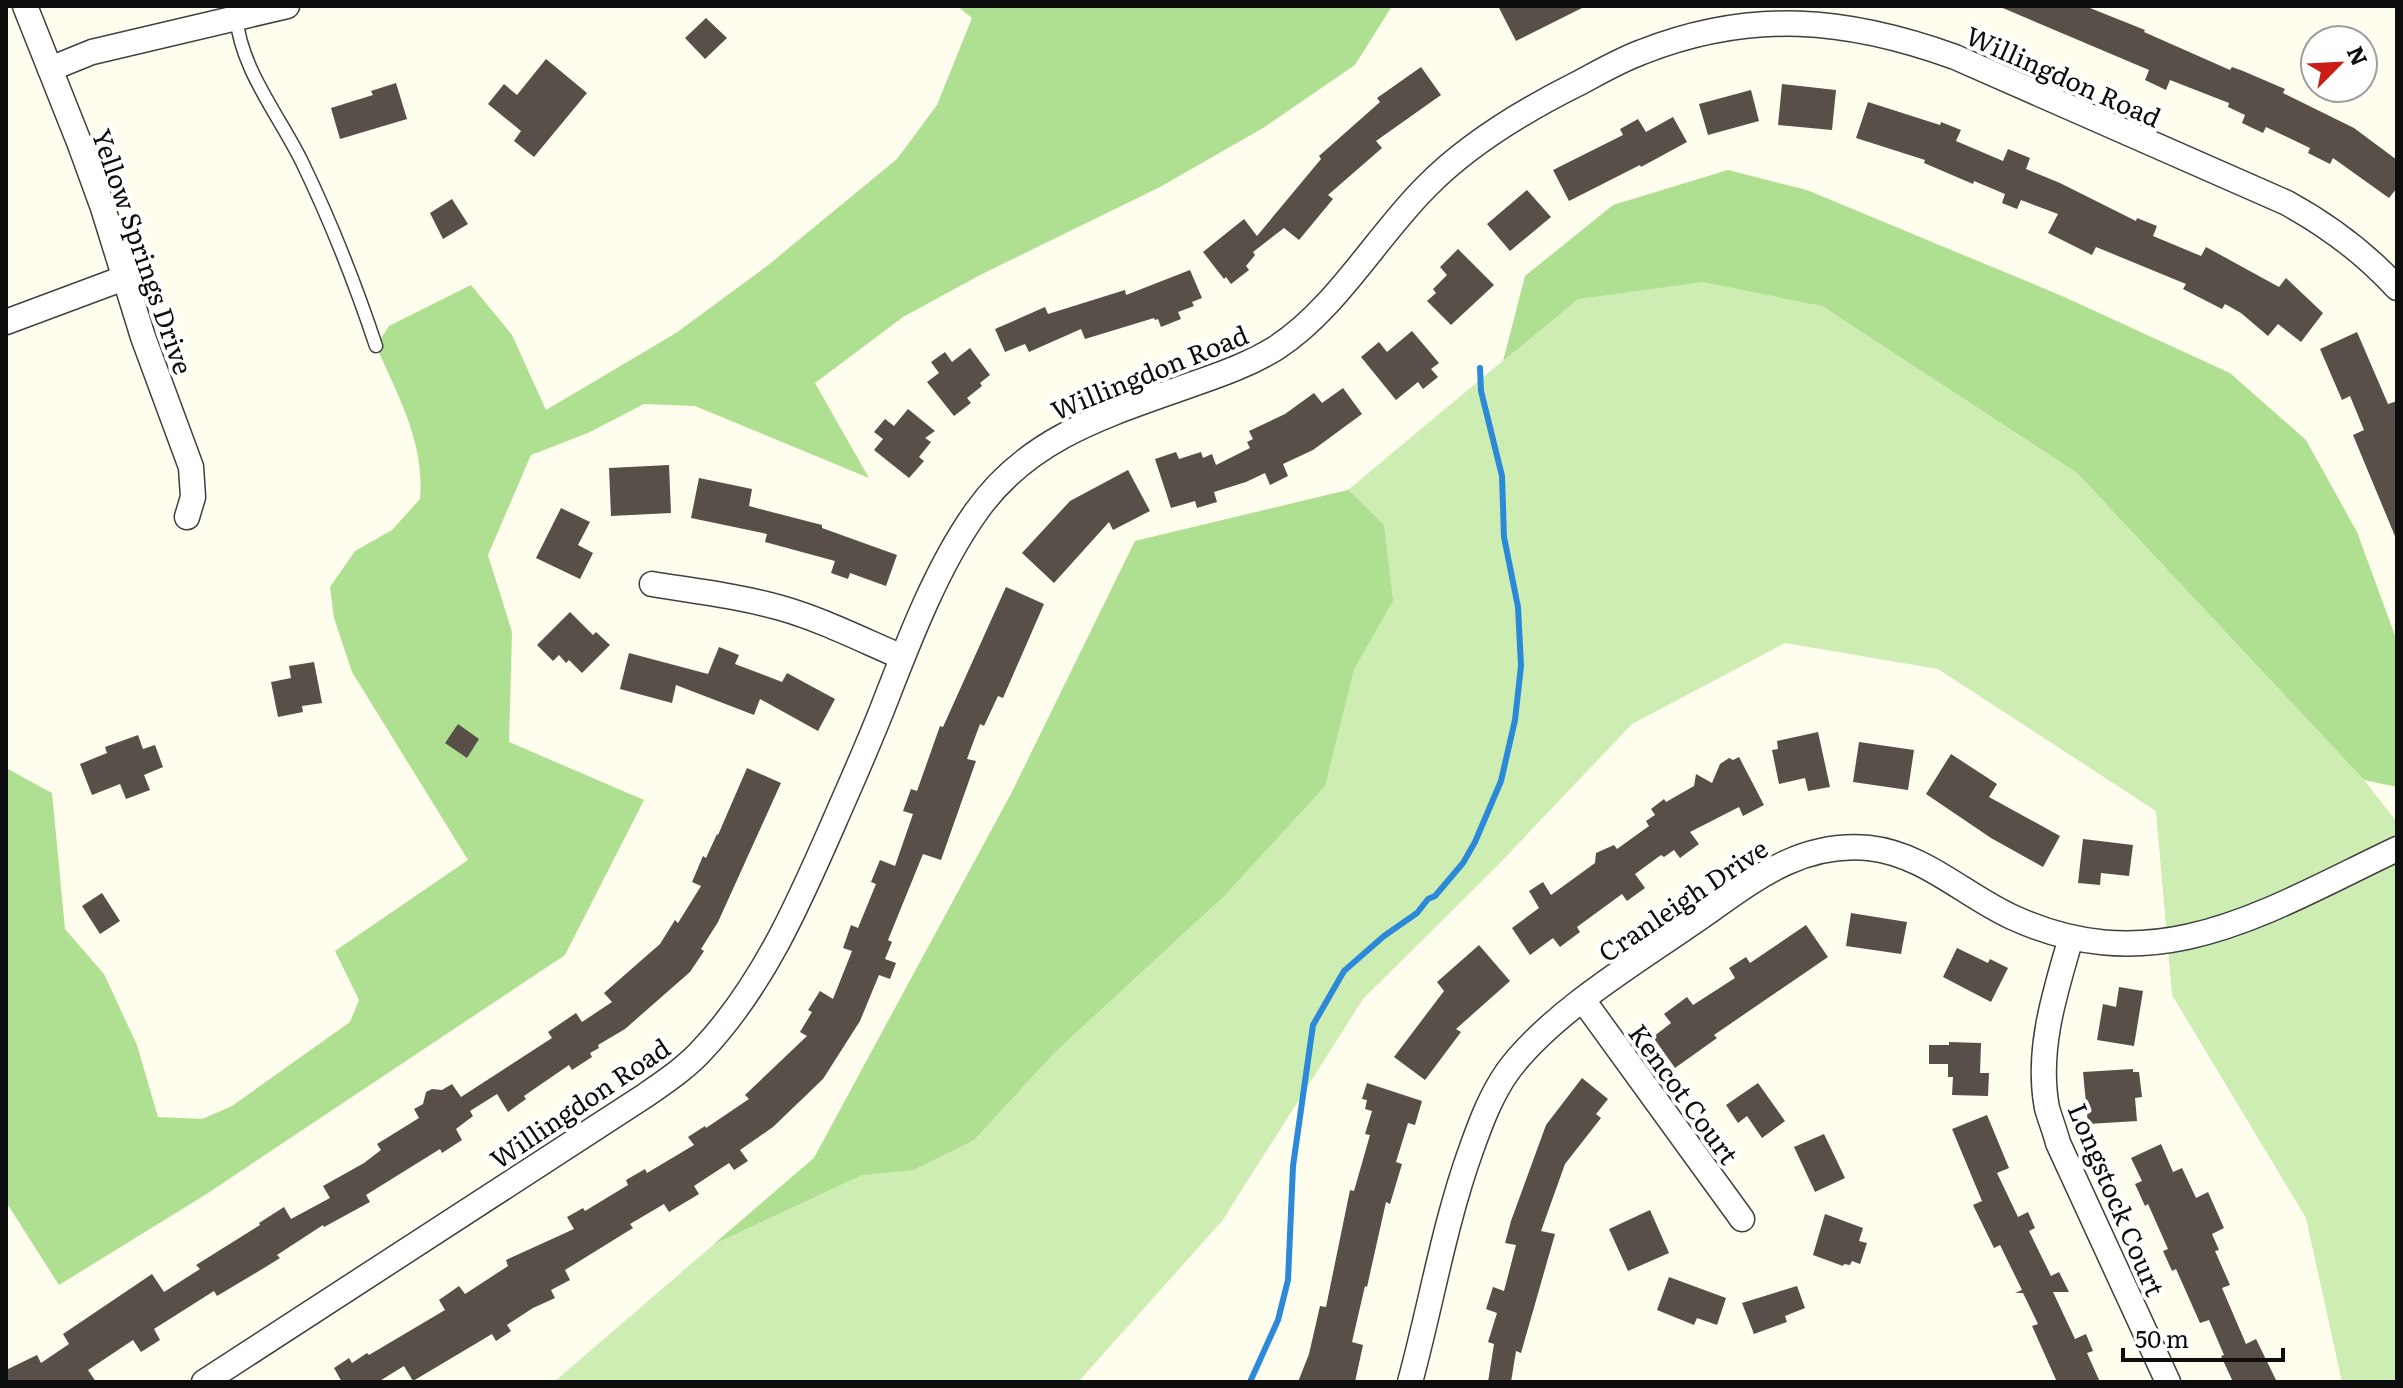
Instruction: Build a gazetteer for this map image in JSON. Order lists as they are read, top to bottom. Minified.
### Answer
{"streets":{"street":["Willingdon Road","Yellow Springs Drive","Cranleigh Drive","Kencot Court","Longstock Court"]},"crossings":[["Cranleigh Drive","Kencot Court"],["Cranleigh Drive","Longstock Court"]],"scale_bar":"50 m","north":"top right"}
